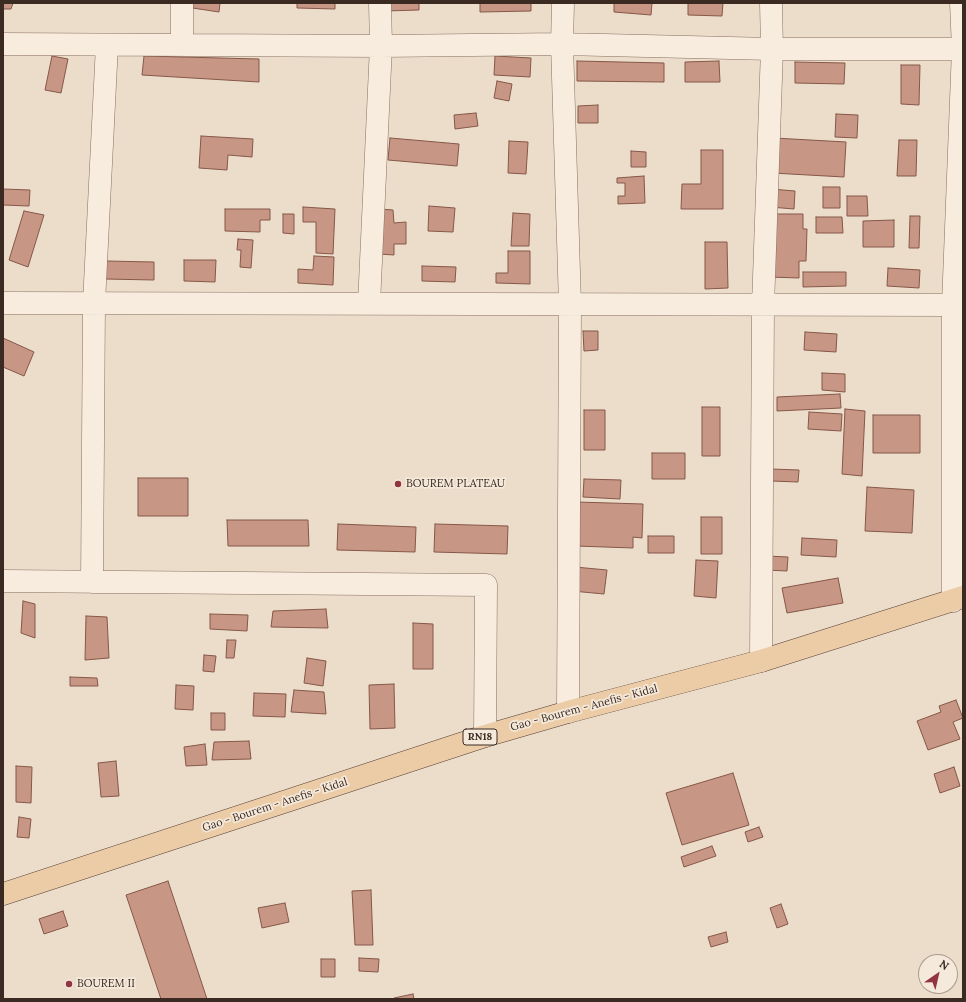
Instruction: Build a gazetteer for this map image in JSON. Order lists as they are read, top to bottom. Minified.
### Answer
{"streets":{"main road":["Gao - Bourem - Anefis - Kidal","RN18"]},"places":["BOUREM PLATEAU","BOUREM II"],"north":"top right"}
